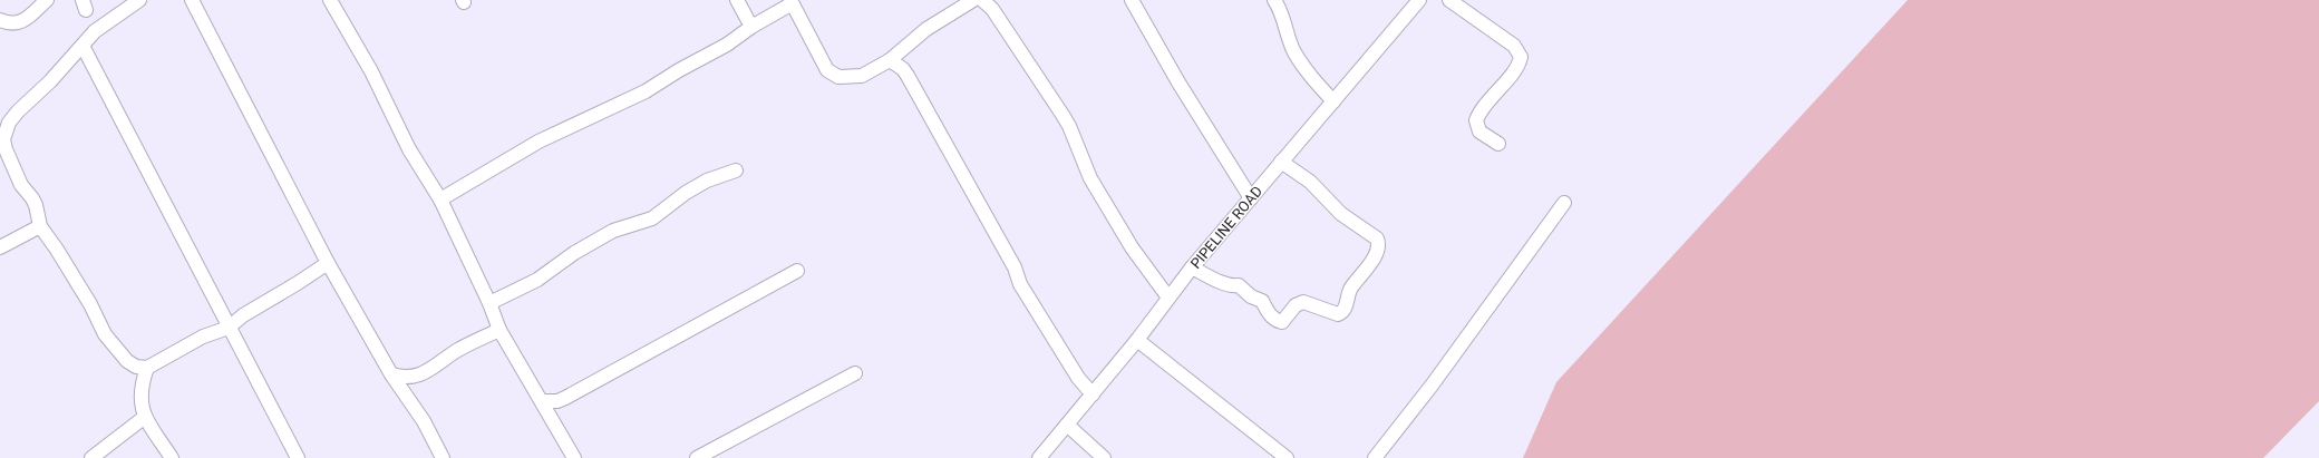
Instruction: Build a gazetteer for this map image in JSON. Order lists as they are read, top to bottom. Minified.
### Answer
{"streets":{"street":["PIPELINE ROAD"]}}
